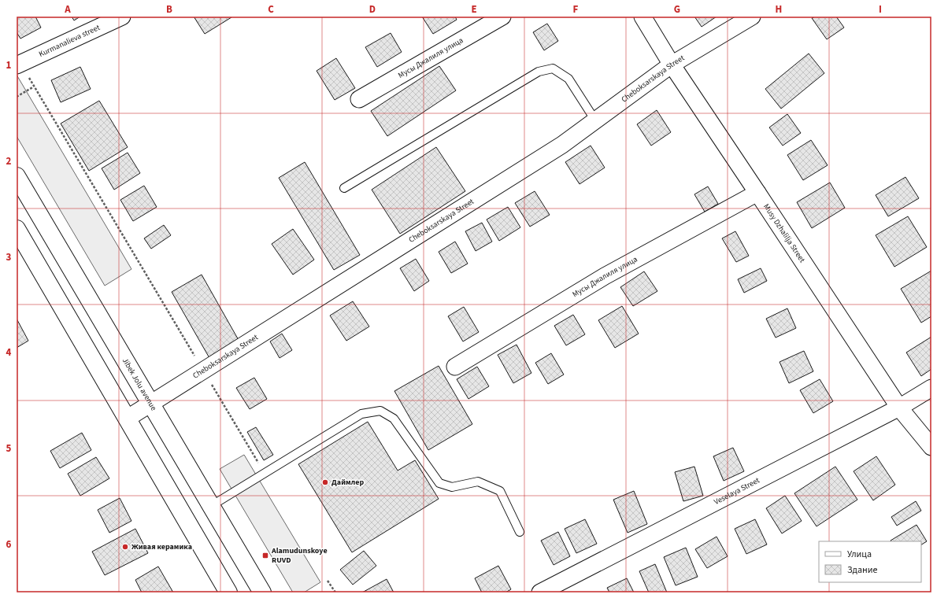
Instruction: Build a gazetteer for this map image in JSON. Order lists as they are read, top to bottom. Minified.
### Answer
{"streets":{"main road":["Jibek Jolu avenue"],"street":["Kurmanalieva street","Мусы Джалиля улица","Cheboksarskaya Street","Musy Dzhalilja Street","Veselaya Street"]},"crossings":[["Мусы Джалиля улица","Musy Dzhalilja Street"],["Cheboksarskaya Street","Musy Dzhalilja Street"],["Cheboksarskaya Street","Jibek Jolu avenue"],["Musy Dzhalilja Street","Veselaya Street"]],"places":{"other":["Даймлер","Живая керамика"],"transit":["Alamudunskoye RUVD"]},"legend":["Улица","Здание"],"grid":{"columns":["A","B","C","D","E","F","G","H","I"],"rows":["1","2","3","4","5","6"]}}
